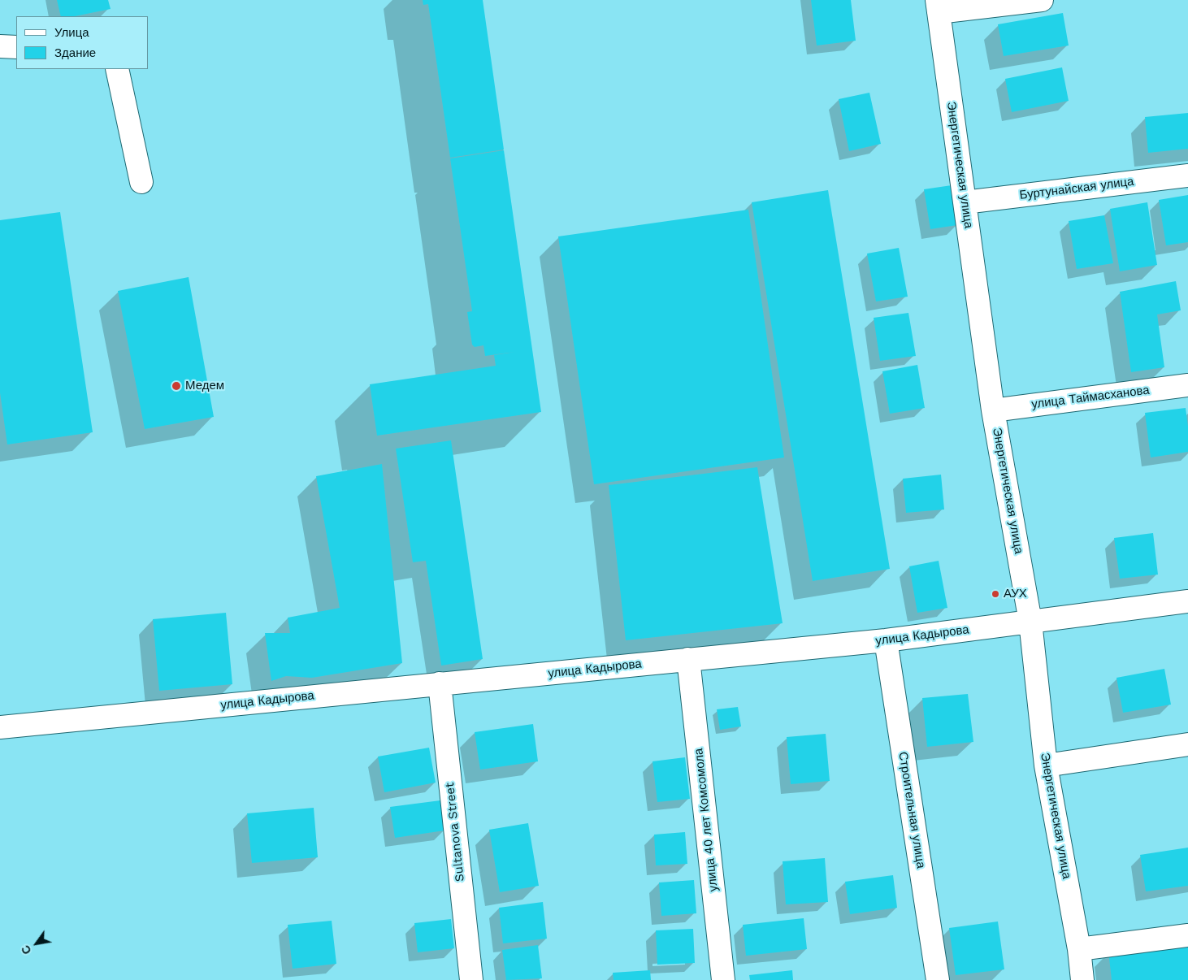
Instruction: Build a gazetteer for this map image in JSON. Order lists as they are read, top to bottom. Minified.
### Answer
{"streets":{"street":["Энергетическая улица","Буртунайская улица","улица Таймасханова","улица Кадырова","Строительная улица","улица 40 лет Комсомола","Sultanova Street"]},"crossings":[["Энергетическая улица","Буртунайская улица"],["Энергетическая улица","улица Таймасханова"],["Энергетическая улица","улица Кадырова"],["улица Кадырова","Строительная улица"],["улица Кадырова","улица 40 лет Комсомола"],["улица Кадырова","Sultanova Street"]],"places":["Медем","АУХ"],"legend":["Улица","Здание"],"north":"bottom left"}
